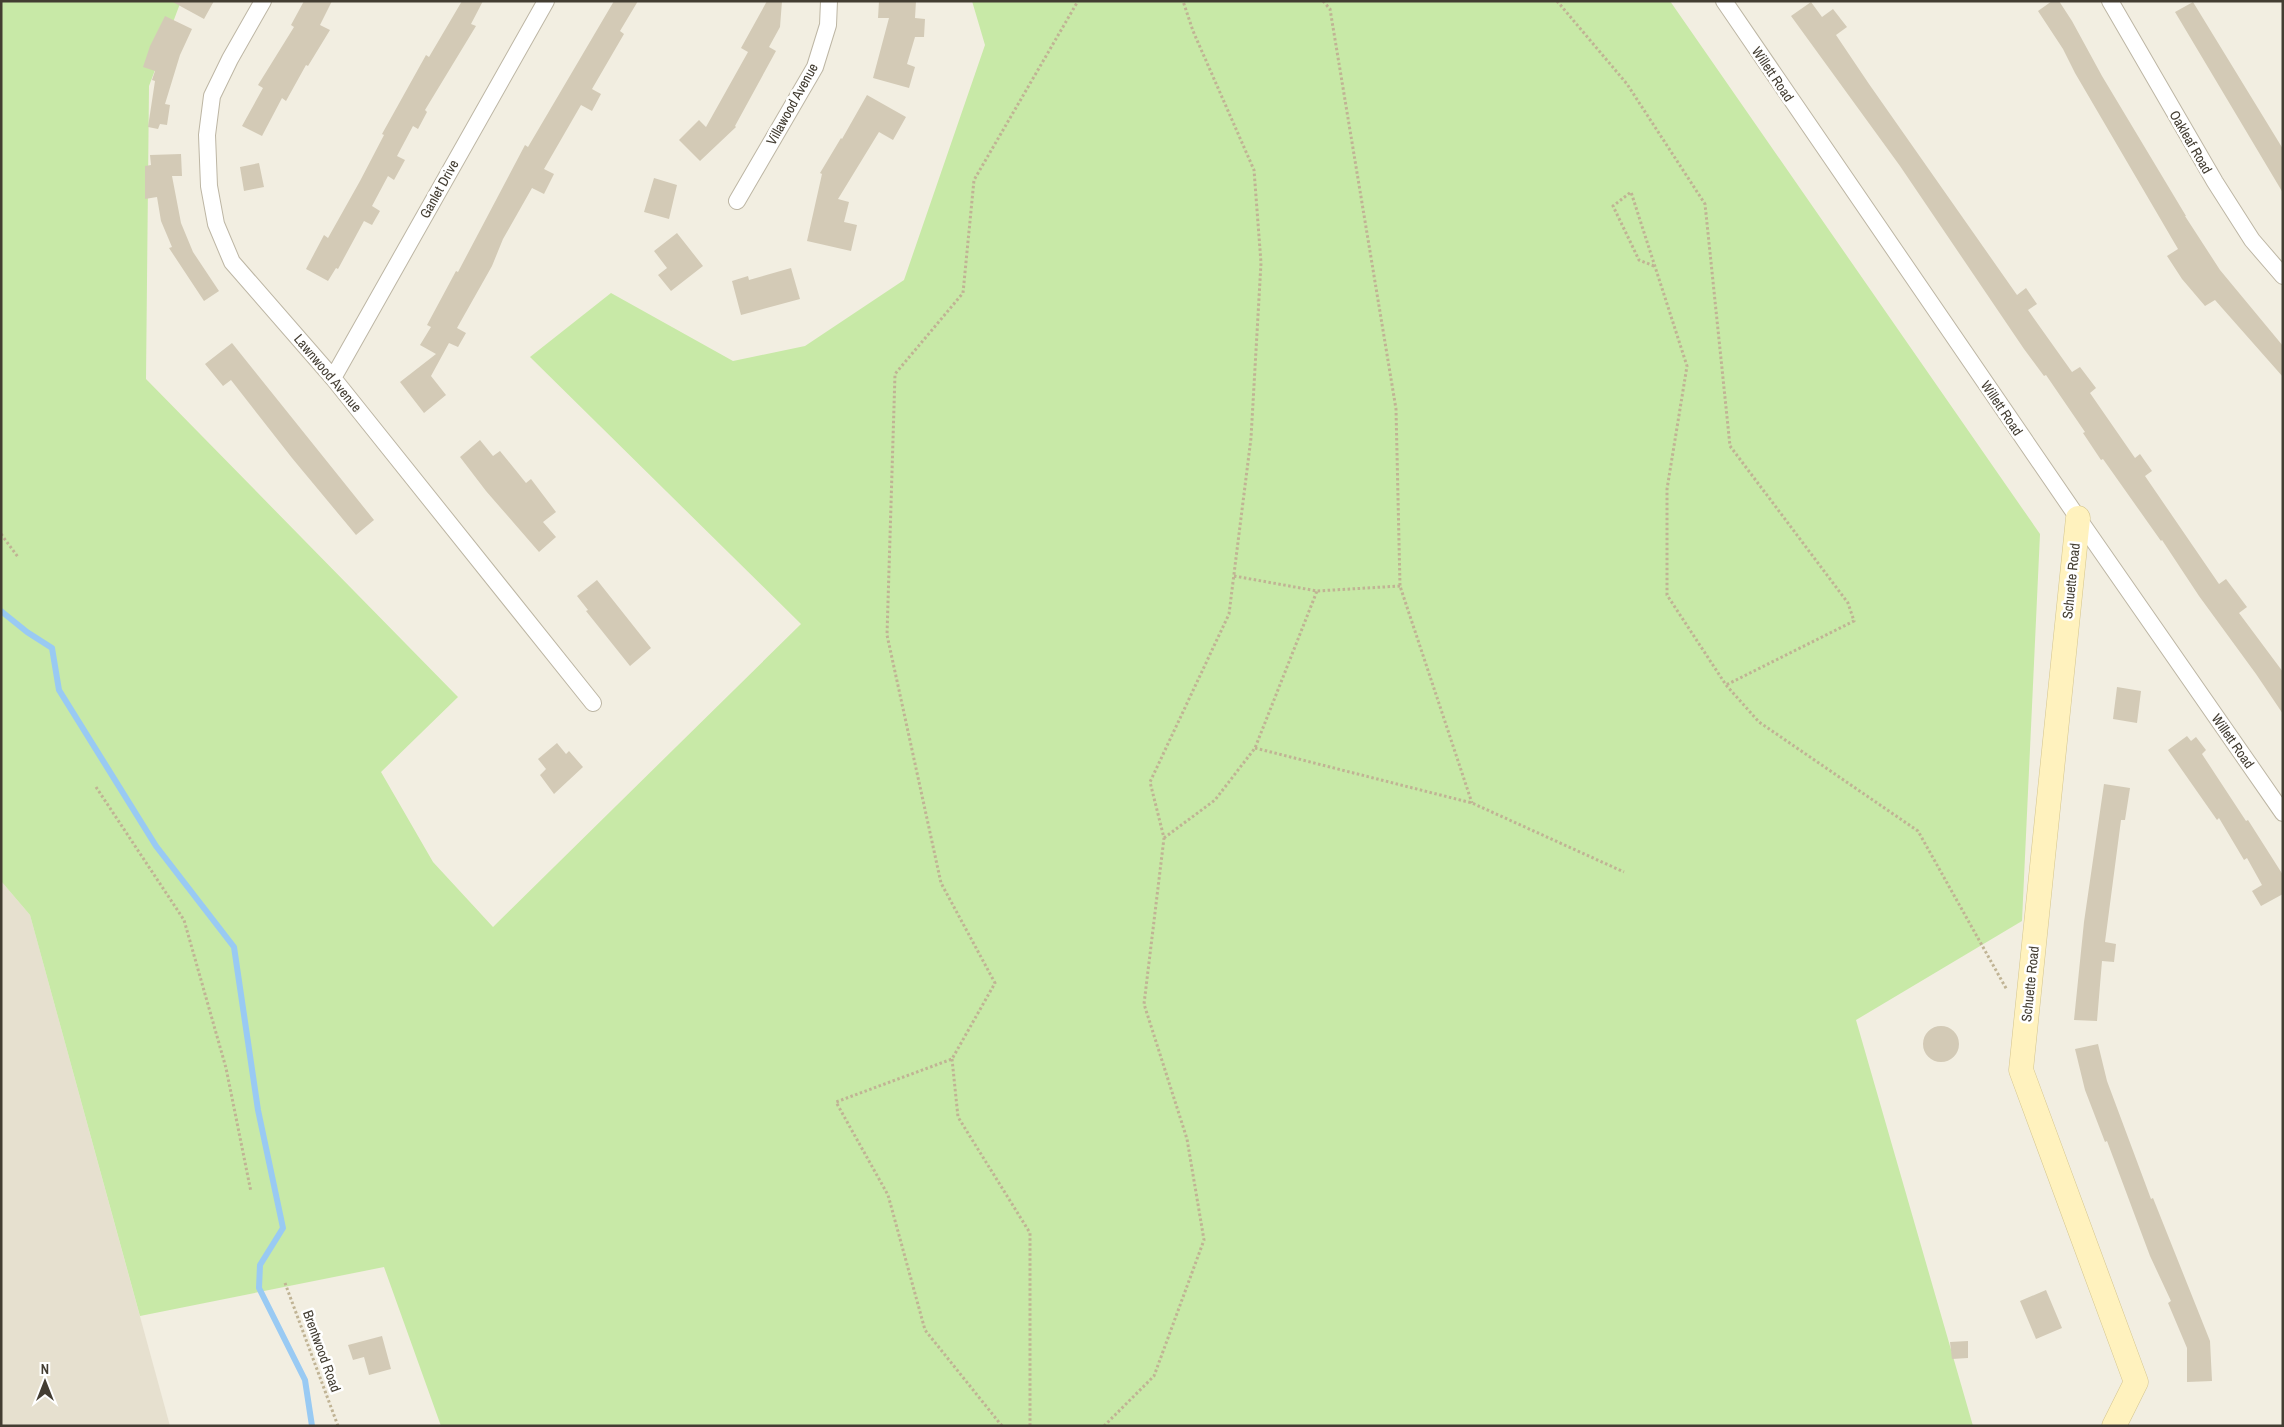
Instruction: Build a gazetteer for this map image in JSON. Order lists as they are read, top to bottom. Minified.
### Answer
{"streets":{"street":["Willett Road","Villawood Avenue","Oakleaf Road","Ganlet Drive","Lawnwood Avenue","Schuette Road"],"path":["Brentwood Road"]},"crossings":[["Willett Road","Schuette Road"],["Ganlet Drive","Lawnwood Avenue"]],"north":"top"}
